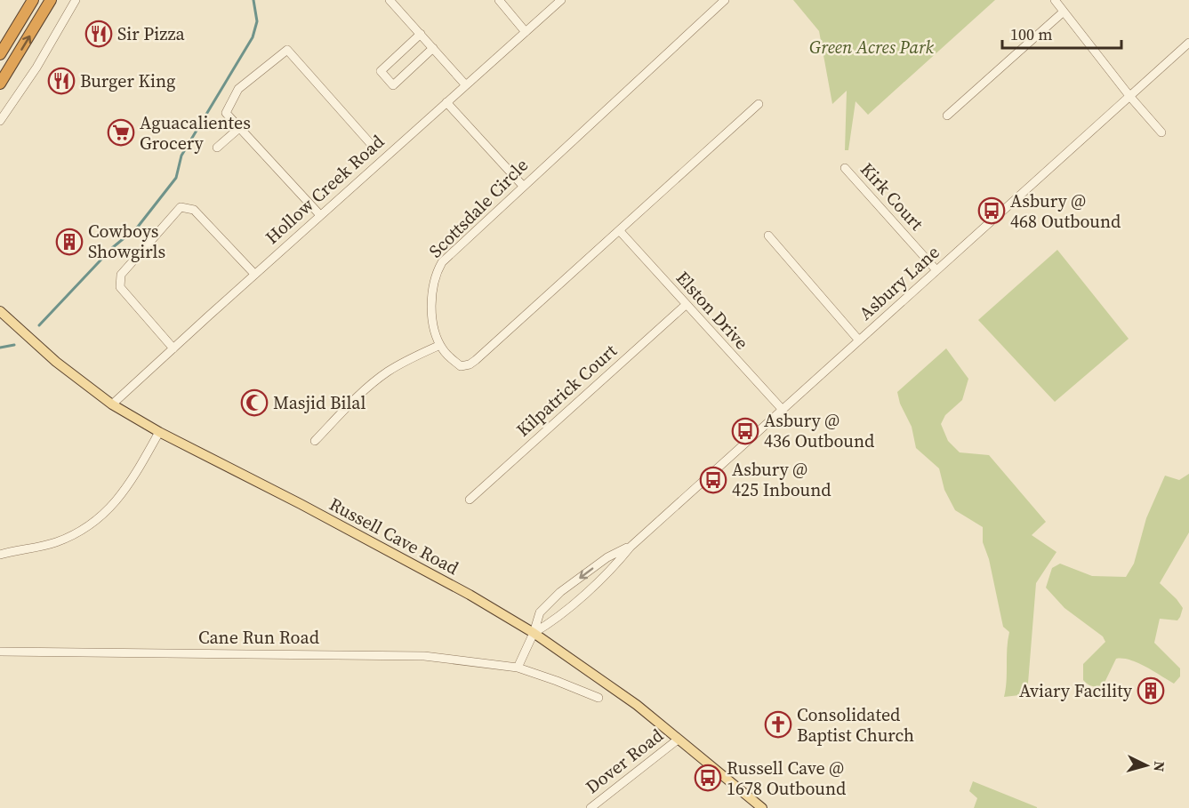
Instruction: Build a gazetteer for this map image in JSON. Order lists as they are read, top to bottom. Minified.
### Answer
{"streets":{"main road":["Russell Cave Road"],"street":["Hollow Creek Road","Kirk Court","Scottsdale Circle","Asbury Lane","Elston Drive","Kilpatrick Court","Cane Run Road","Dover Road"]},"crossings":[["Hollow Creek Road","Russell Cave Road"],["Kirk Court","Asbury Lane"],["Scottsdale Circle","Elston Drive"],["Asbury Lane","Elston Drive"],["Asbury Lane","Russell Cave Road"],["Elston Drive","Kilpatrick Court"],["Russell Cave Road","Dover Road"]],"parks":["Green Acres Park"],"places":{"restaurant":["Sir Pizza","Burger King"],"supermarket":["Aguacalientes Grocery"],"bus stop":["Asbury @ 468 Outbound","Asbury @ 436 Outbound","Asbury @ 425 Inbound","Russell Cave @ 1678 Outbound"],"building":["Cowboys Showgirls","Aviary Facility"],"mosque":["Masjid Bilal"],"church":["Consolidated Baptist Church"]},"scale_bar":"100 m","north":"right"}
